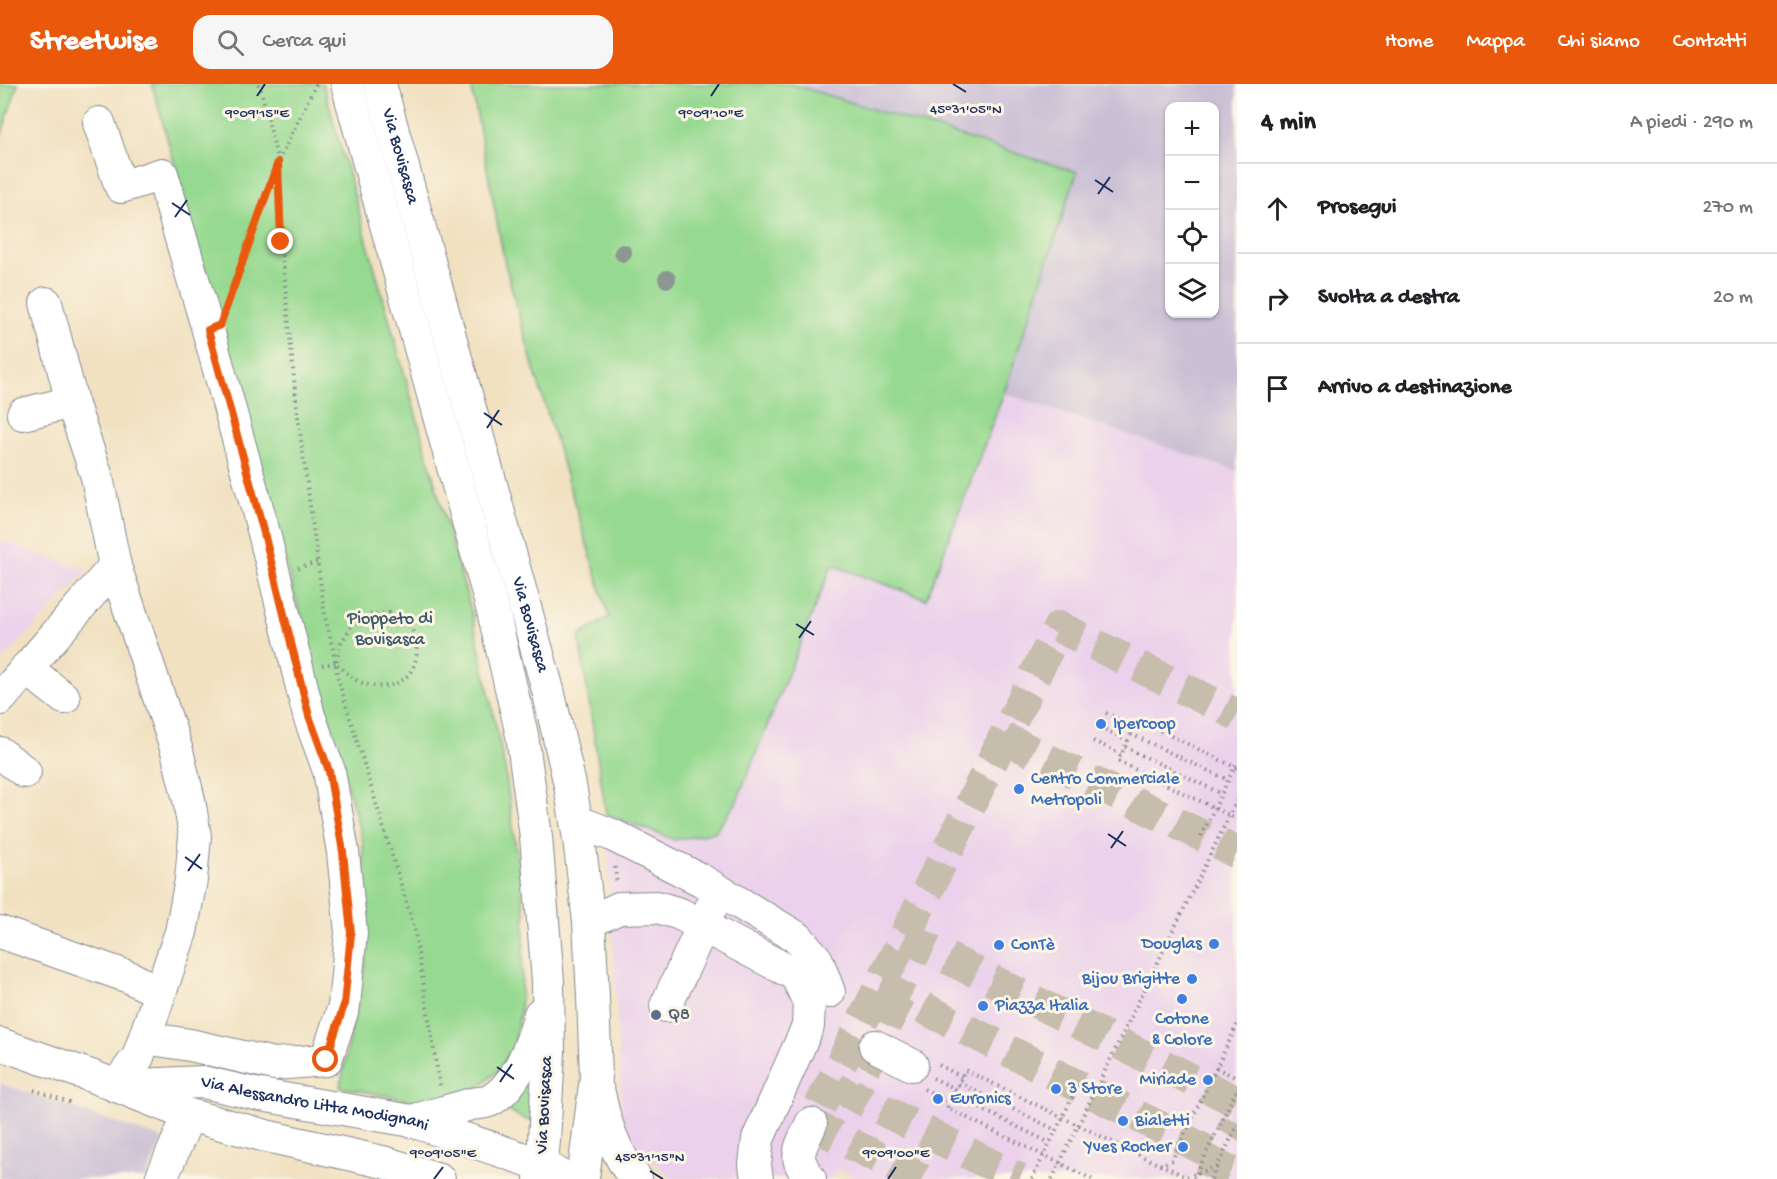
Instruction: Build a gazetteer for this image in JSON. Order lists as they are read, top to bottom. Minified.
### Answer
{"streets":{"street":["Via Bovisasca","Via Alessandro Litta Modignani"]},"crossings":[["Via Bovisasca","Via Alessandro Litta Modignani"]],"parks":["Pioppeto di Bovisasca"],"places":["Ipercoop","Centro Commerciale Metropoli","Douglas","ConTè","Bijou Brigitte","Cotone & Colore","Piazza Italia","Q8","Miriade","3 Store","Euronics","Bialetti","Yves Rocher"],"page":{"header":"Streetwise","search":"Cerca qui","nav":["Home","Mappa","Chi siamo","Contatti"],"heading":["4 min","A piedi · 290 m"],"map_buttons":["+","−"],"list":[["Prosegui","270 m"],["Svolta a destra","20 m"],"Arrivo a destinazione"]},"coordinates":["45°31'05\"N","9°09'15\"E","9°09'10\"E","9°09'05\"E","9°09'00\"E","45°31'15\"N"]}
